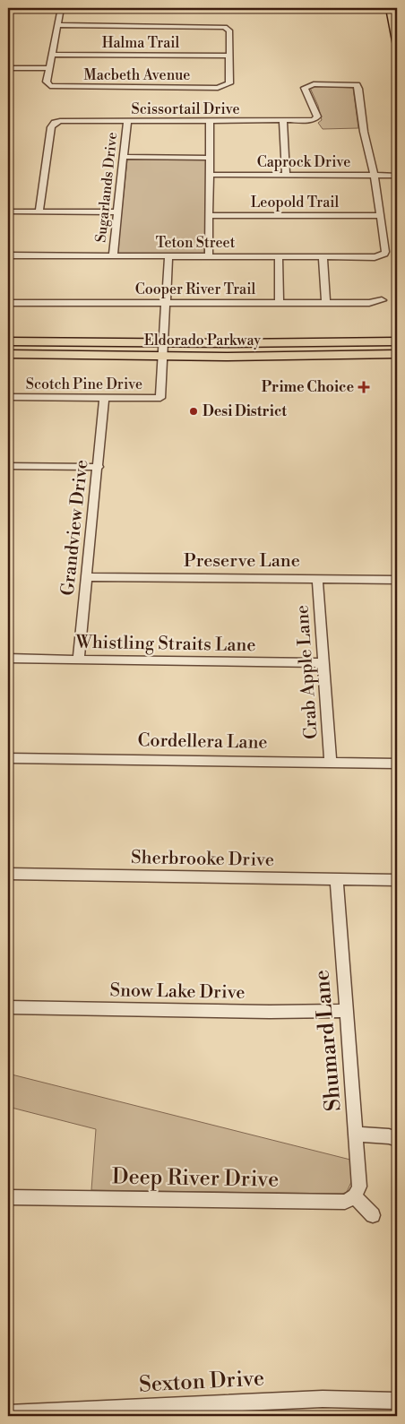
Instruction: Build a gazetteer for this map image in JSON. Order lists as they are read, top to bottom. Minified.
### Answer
{"streets":{"main road":["Eldorado Parkway"],"street":["Halma Trail","Macbeth Avenue","Scissortail Drive","Caprock Drive","Sugarlands Drive","Leopold Trail","Teton Street","Cooper River Trail","Scotch Pine Drive","Grandview Drive","Preserve Lane","Whistling Straits Lane","Crab Apple Lane","Cordellera Lane","Sherbrooke Drive","Snow Lake Drive","Shumard Lane","Deep River Drive","Sexton Drive"]},"crossings":[["Halma Trail","Macbeth Avenue"],["Scissortail Drive","Caprock Drive"],["Scissortail Drive","Sugarlands Drive"],["Sugarlands Drive","Teton Street"],["Leopold Trail","Teton Street"],["Eldorado Parkway","Scotch Pine Drive"],["Scotch Pine Drive","Grandview Drive"],["Grandview Drive","Preserve Lane"],["Grandview Drive","Whistling Straits Lane"],["Preserve Lane","Crab Apple Lane"],["Whistling Straits Lane","Crab Apple Lane"],["Crab Apple Lane","Cordellera Lane"],["Sherbrooke Drive","Shumard Lane"],["Snow Lake Drive","Shumard Lane"],["Shumard Lane","Deep River Drive"]],"places":{"health":["Prime Choice"],"other":["Desi District"]}}
